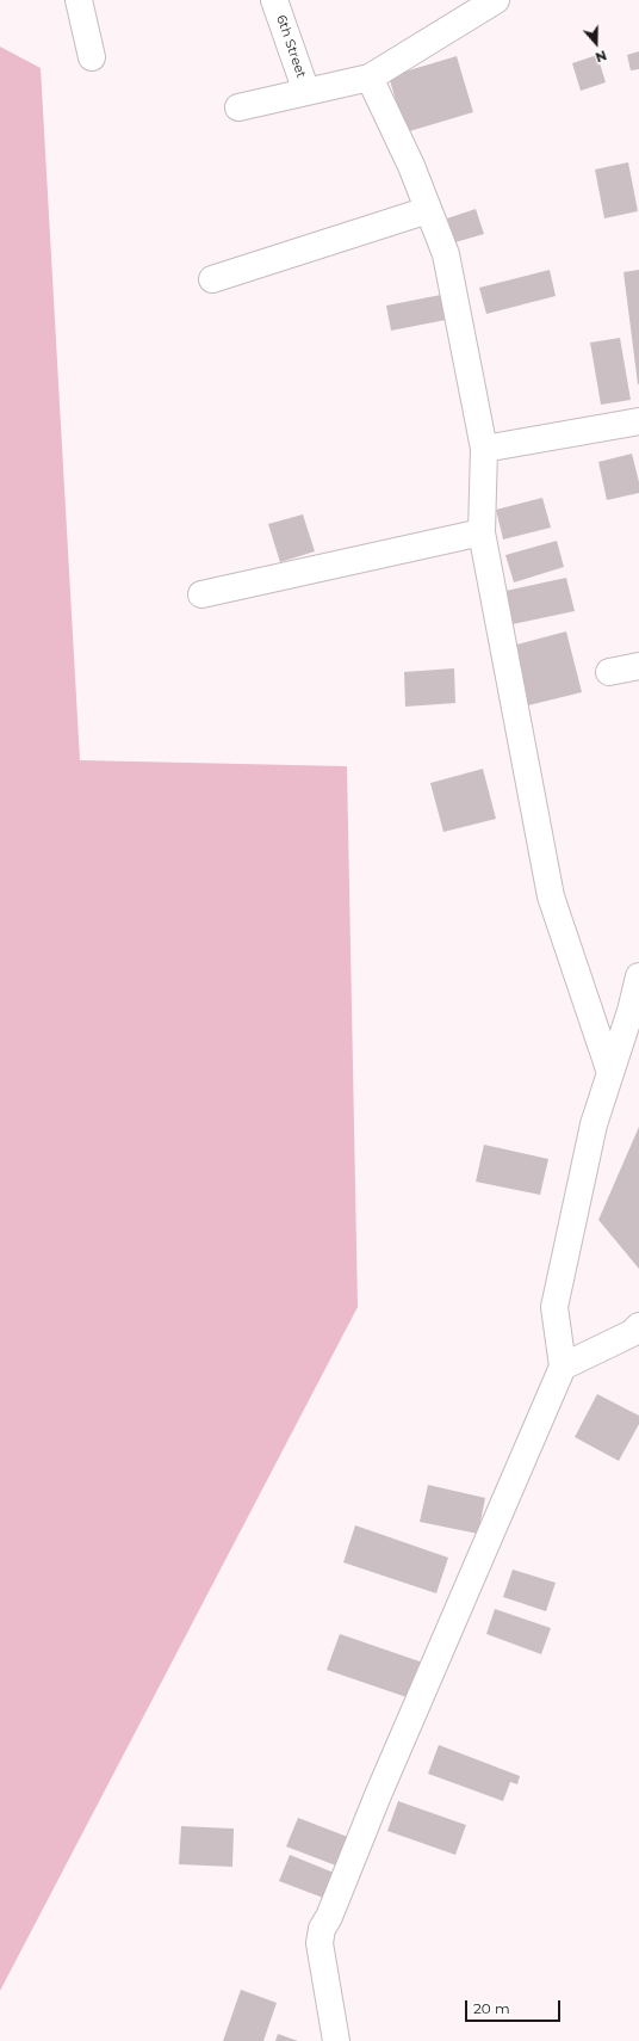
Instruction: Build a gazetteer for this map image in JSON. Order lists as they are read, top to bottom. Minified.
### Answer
{"streets":{"street":["6th Street"]},"scale_bar":"20 m","north":"bottom"}
